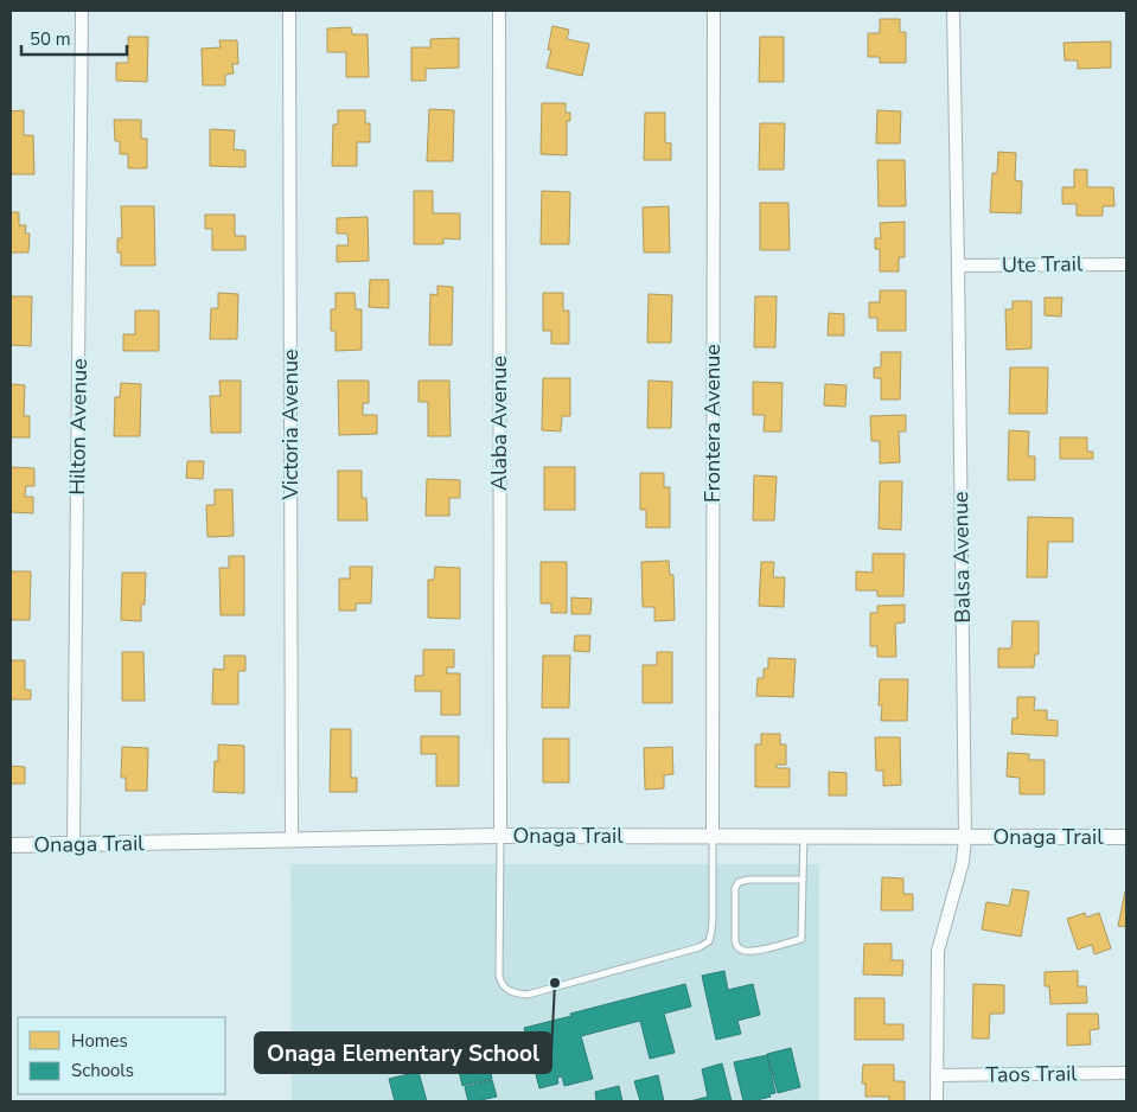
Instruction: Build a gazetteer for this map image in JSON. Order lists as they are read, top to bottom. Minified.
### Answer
{"streets":{"street":["Ute Trail","Alaba Avenue","Frontera Avenue","Victoria Avenue","Hilton Avenue","Balsa Avenue","Onaga Trail","Taos Trail"]},"crossings":[["Ute Trail","Balsa Avenue"],["Alaba Avenue","Onaga Trail"],["Frontera Avenue","Onaga Trail"],["Victoria Avenue","Onaga Trail"],["Hilton Avenue","Onaga Trail"],["Balsa Avenue","Onaga Trail"],["Balsa Avenue","Taos Trail"]],"places":["Onaga Elementary School"],"legend":["Homes","Schools"],"scale_bar":"50 m"}
